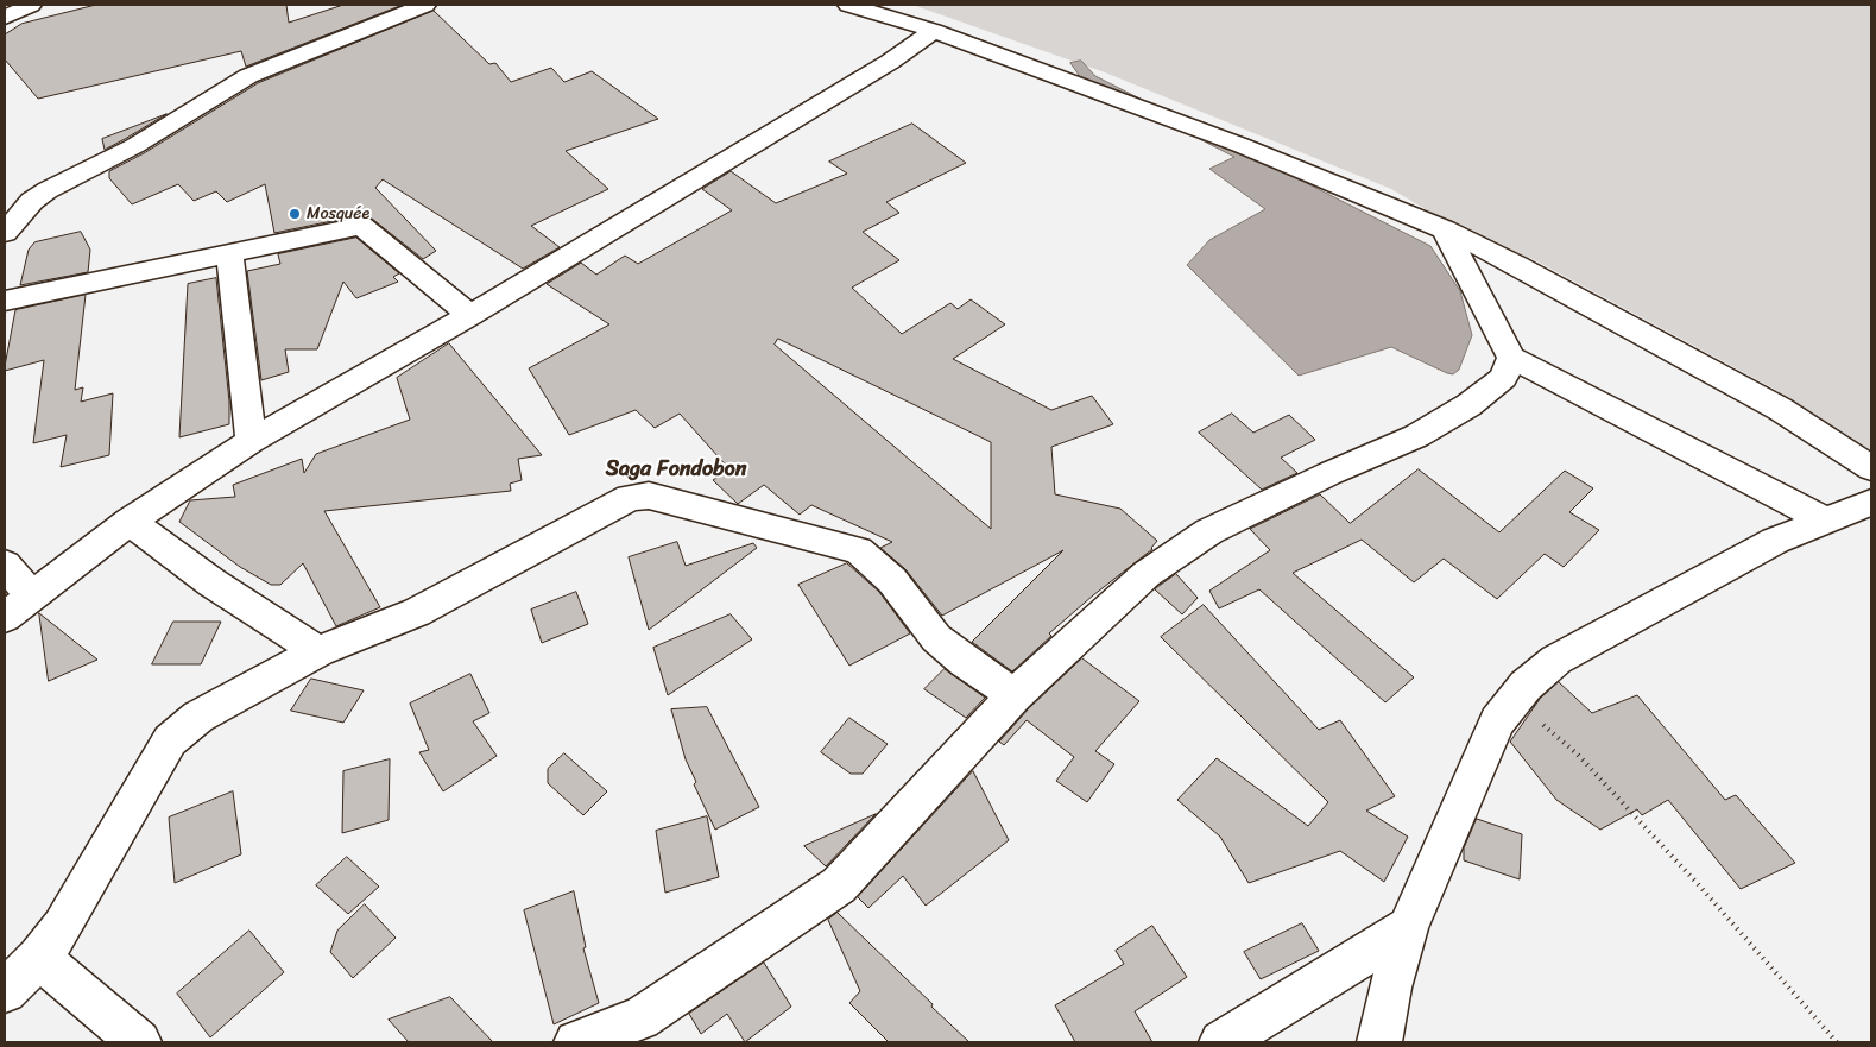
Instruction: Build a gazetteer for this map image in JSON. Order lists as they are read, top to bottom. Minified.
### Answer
{"districts":["Saga Fondobon"],"places":["Mosquée"]}
